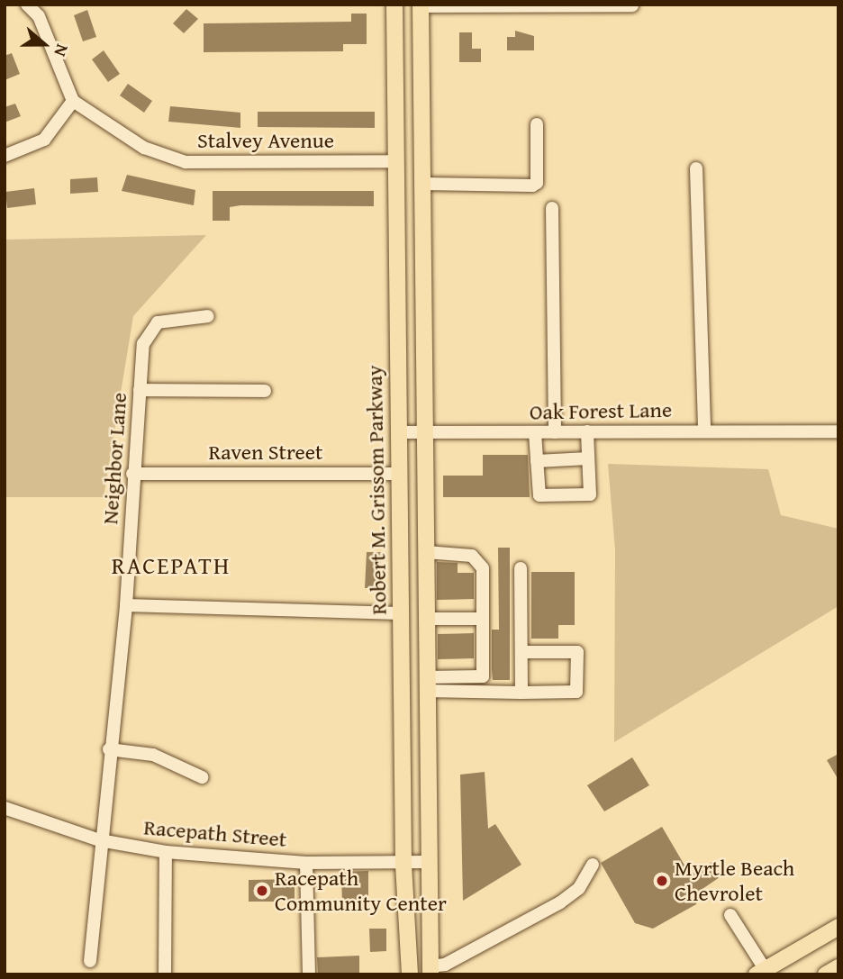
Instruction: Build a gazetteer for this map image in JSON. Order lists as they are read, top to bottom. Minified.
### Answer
{"streets":{"main road":["Robert M. Grissom Parkway"],"street":["Stalvey Avenue","Oak Forest Lane","Raven Street","Neighbor Lane","Racepath Street"]},"crossings":[["Stalvey Avenue","Robert M. Grissom Parkway"],["Oak Forest Lane","Robert M. Grissom Parkway"],["Raven Street","Neighbor Lane"],["Raven Street","Robert M. Grissom Parkway"],["Neighbor Lane","Racepath Street"],["Robert M. Grissom Parkway","Racepath Street"]],"districts":["RACEPATH"],"places":["Myrtle Beach Chevrolet","Racepath Community Center"],"north":"right"}
